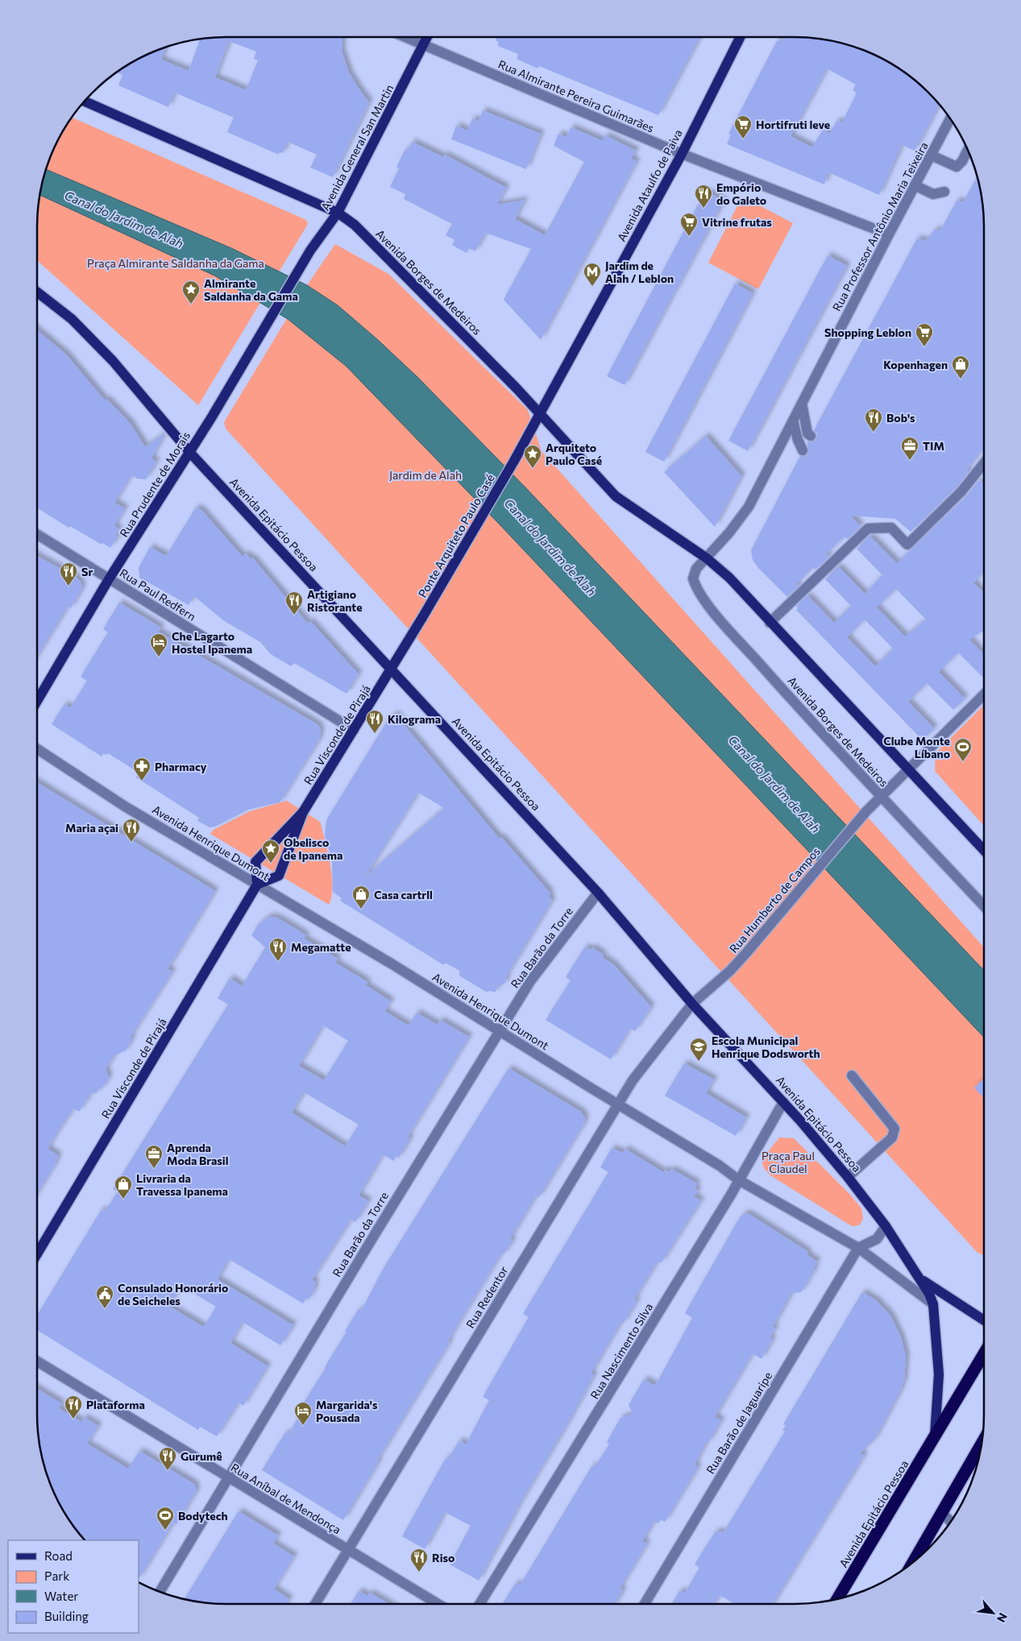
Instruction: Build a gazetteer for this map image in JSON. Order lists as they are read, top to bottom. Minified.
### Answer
{"streets":{"highway":["Avenida Epitácio Pessoa"],"main road":["Avenida General San Martin","Avenida Ataulfo de Paiva","Avenida Borges de Medeiros","Rua Prudente de Morais","Ponte Arquiteto Paulo Casé","Rua Visconde de Pirajá"],"street":["Rua Almirante Pereira Guimarães","Rua Professor Antônio Maria Teixeira","Rua Paul Redfern","Avenida Henrique Dumont","Rua Humberto de Campos","Rua Barão da Torre","Rua Redentor","Rua Nascimento Silva","Rua Barão de Jaguaripe","Rua Aníbal de Mendonça"]},"crossings":[["Rua Almirante Pereira Guimarães","Avenida General San Martin"],["Rua Almirante Pereira Guimarães","Avenida Ataulfo de Paiva"],["Rua Almirante Pereira Guimarães","Rua Professor Antônio Maria Teixeira"],["Avenida General San Martin","Avenida Borges de Medeiros"],["Avenida General San Martin","Rua Prudente de Morais"],["Avenida Ataulfo de Paiva","Avenida Borges de Medeiros"],["Avenida Ataulfo de Paiva","Ponte Arquiteto Paulo Casé"],["Rua Professor Antônio Maria Teixeira","Avenida Borges de Medeiros"],["Avenida Borges de Medeiros","Ponte Arquiteto Paulo Casé"],["Avenida Borges de Medeiros","Rua Humberto de Campos"],["Rua Prudente de Morais","Avenida Epitácio Pessoa"],["Rua Prudente de Morais","Rua Paul Redfern"],["Avenida Epitácio Pessoa","Ponte Arquiteto Paulo Casé"],["Avenida Epitácio Pessoa","Rua Visconde de Pirajá"],["Avenida Epitácio Pessoa","Avenida Henrique Dumont"],["Avenida Epitácio Pessoa","Rua Humberto de Campos"],["Avenida Epitácio Pessoa","Rua Barão da Torre"],["Avenida Epitácio Pessoa","Rua Redentor"],["Avenida Epitácio Pessoa","Rua Nascimento Silva"],["Ponte Arquiteto Paulo Casé","Rua Visconde de Pirajá"],["Rua Paul Redfern","Rua Visconde de Pirajá"],["Rua Visconde de Pirajá","Avenida Henrique Dumont"],["Avenida Henrique Dumont","Rua Barão da Torre"],["Avenida Henrique Dumont","Rua Redentor"],["Avenida Henrique Dumont","Rua Nascimento Silva"],["Avenida Henrique Dumont","Rua Barão de Jaguaripe"],["Rua Humberto de Campos","Rua Redentor"],["Rua Barão da Torre","Rua Aníbal de Mendonça"],["Rua Redentor","Rua Aníbal de Mendonça"]],"water":["Canal do Jardim de Alah"],"parks":["Praça Almirante Saldanha da Gama","Jardim de Alah","Praça Paul Claudel"],"places":{"supermarket":["Hortifruti leve","Vitrine frutas","Shopping Leblon"],"restaurant":["Empório do Galeto","Bob's","Sr","Artigiano Ristorante","Kilograma","Maria açai","Megamatte","Plataforma","Gurumê","Riso"],"metro station":["Jardim de Alah / Leblon"],"place":["Almirante Saldanha da Gama","Arquiteto Paulo Casé","Obelisco de Ipanema"],"shop":["Kopenhagen","Casa cartrll","Livraria da Travessa Ipanema"],"office":["TIM","Aprenda Moda Brasil"],"hotel":["Che Lagarto Hostel Ipanema","Margarida's Pousada"],"sports":["Clube Monte Líbano","Bodytech"],"pharmacy":["Pharmacy"],"school or university":["Escola Municipal Henrique Dodsworth"],"public building":["Consulado Honorário de Seicheles"]},"legend":["Road","Park","Water","Building"],"north":"bottom right"}
